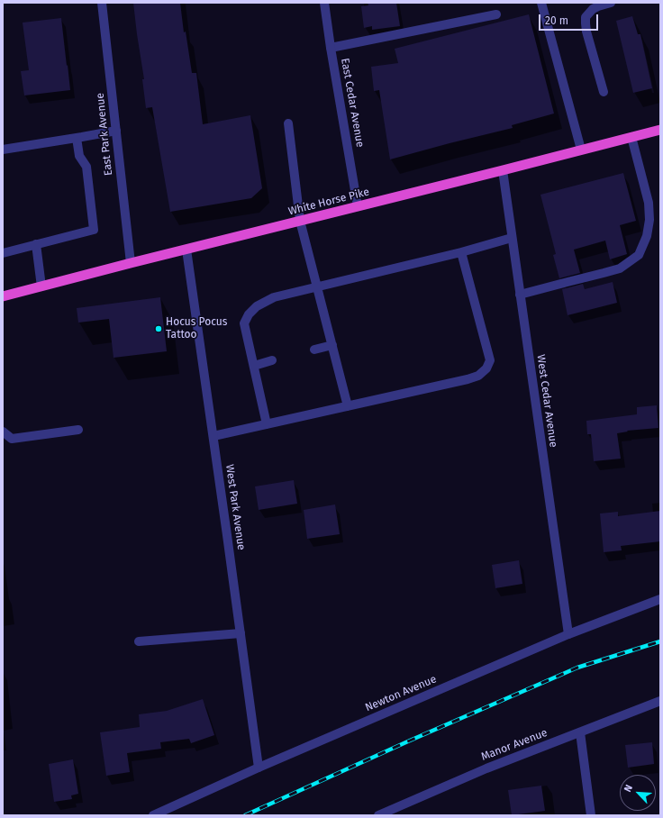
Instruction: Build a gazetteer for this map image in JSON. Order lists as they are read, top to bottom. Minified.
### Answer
{"streets":{"highway":["White Horse Pike"],"street":["East Cedar Avenue","East Park Avenue","West Cedar Avenue","West Park Avenue","Newton Avenue","Manor Avenue"]},"crossings":[["East Cedar Avenue","White Horse Pike"],["East Park Avenue","White Horse Pike"],["White Horse Pike","West Cedar Avenue"],["White Horse Pike","West Park Avenue"],["West Cedar Avenue","Newton Avenue"],["West Park Avenue","Newton Avenue"]],"places":["Hocus Pocus Tattoo"],"scale_bar":"20 m","north":"top left"}
